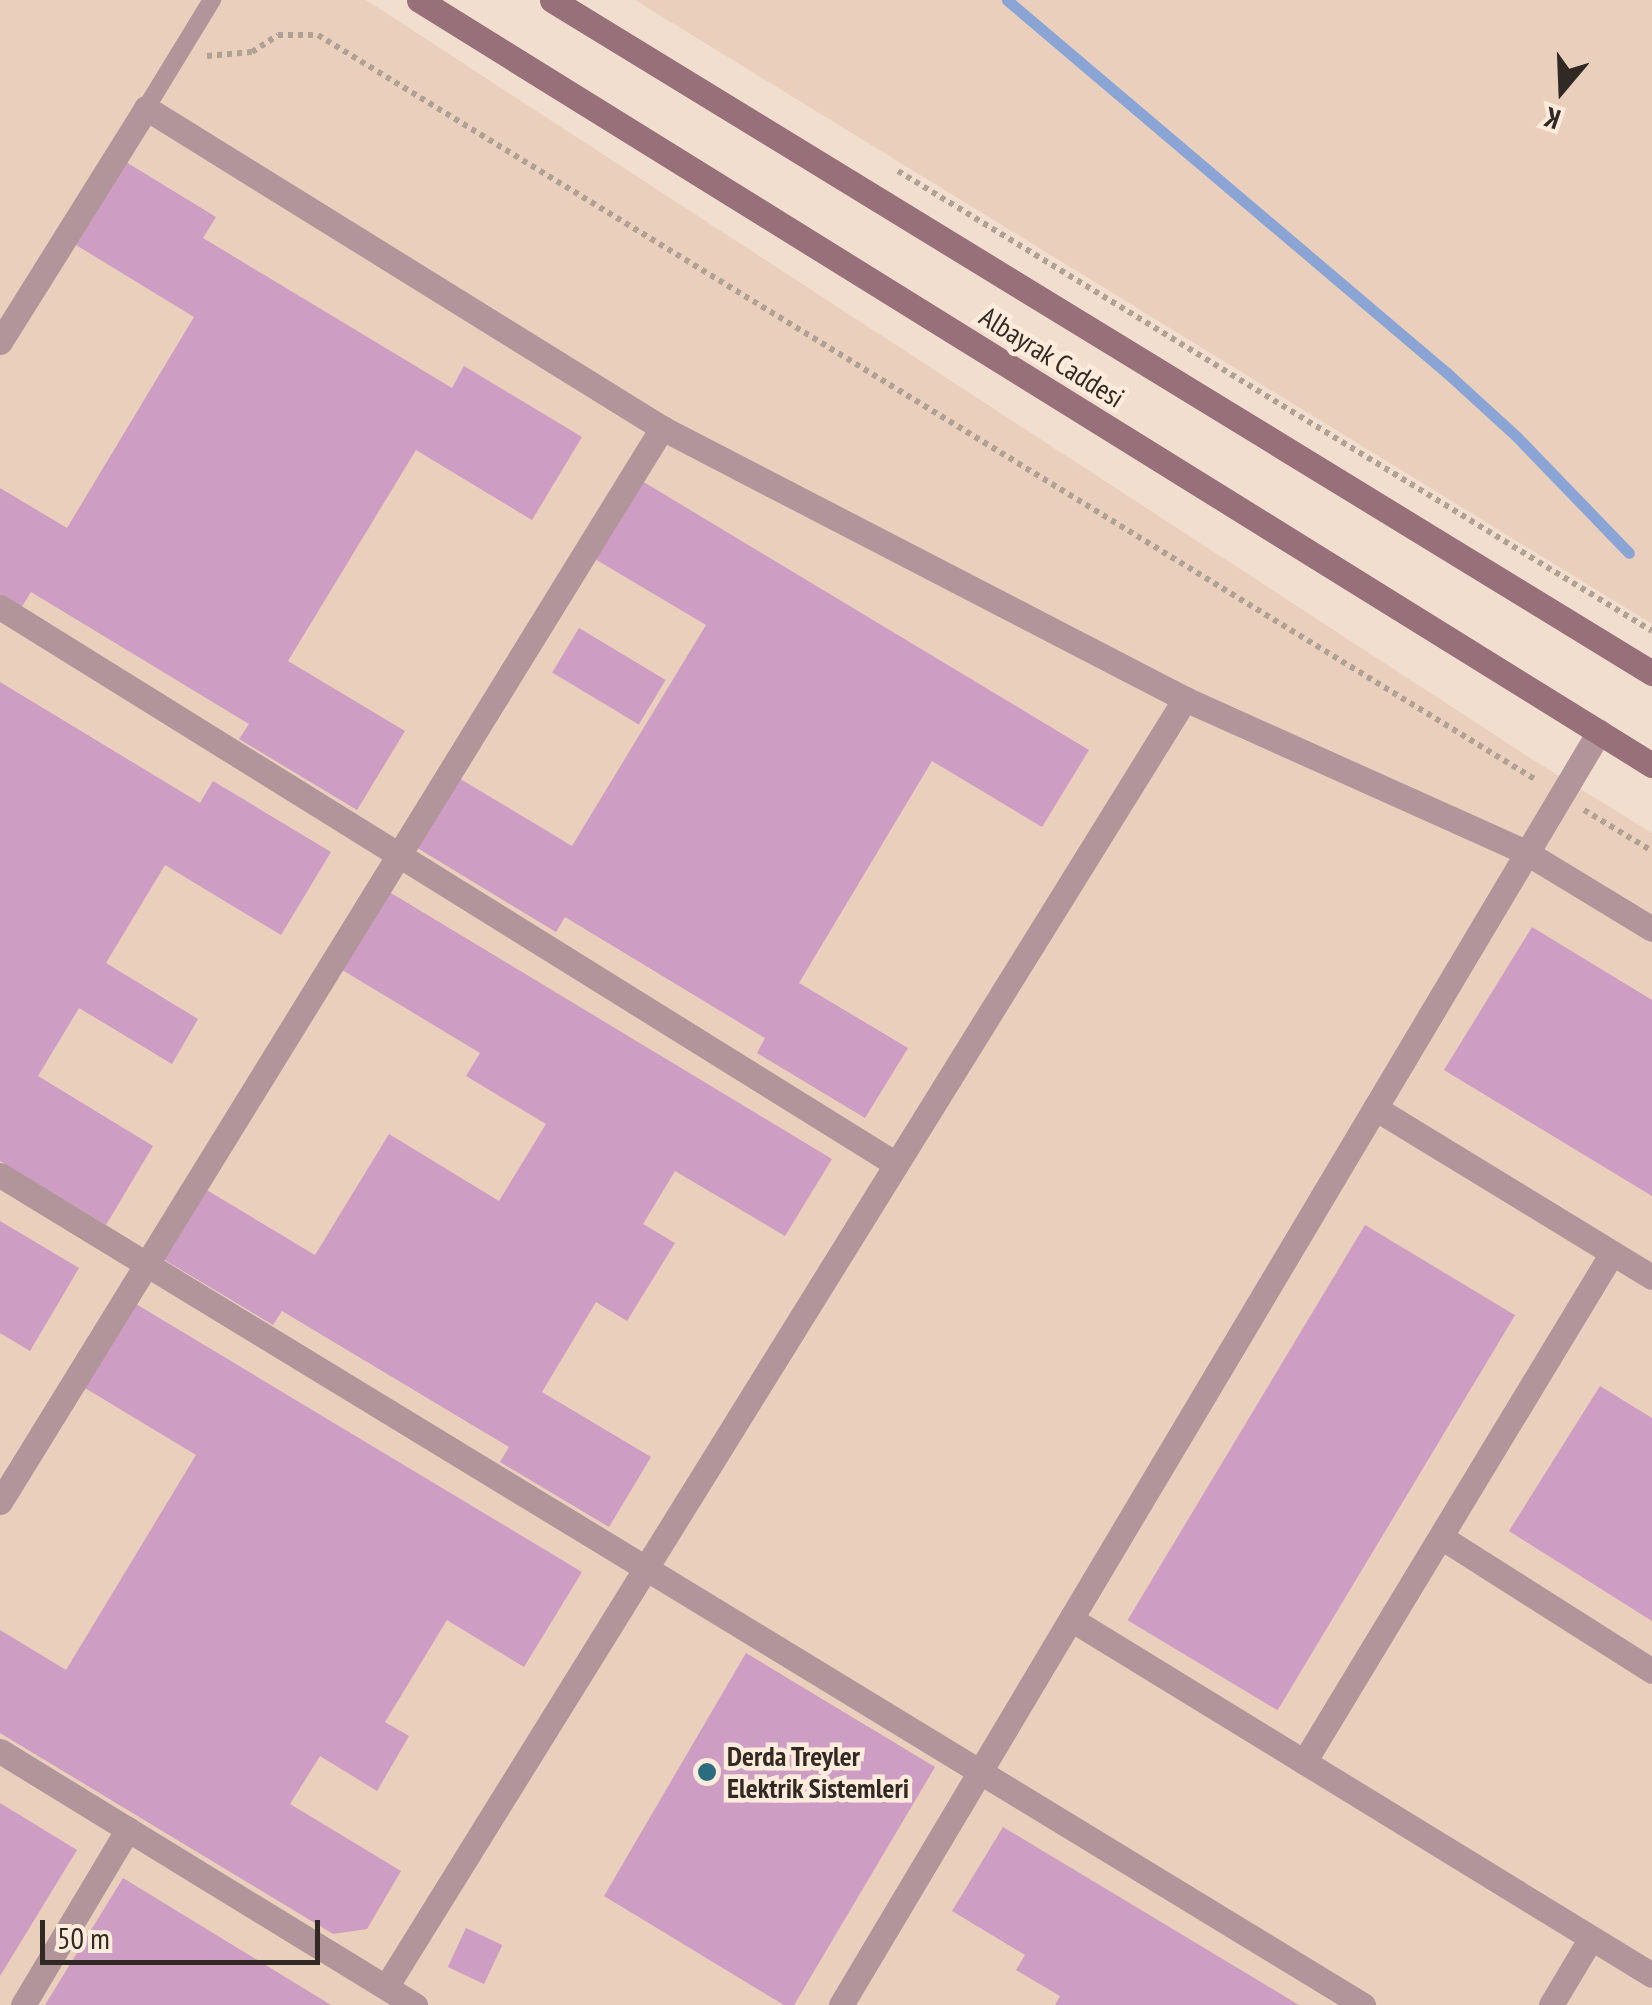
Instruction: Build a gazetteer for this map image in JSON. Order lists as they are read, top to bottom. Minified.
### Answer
{"streets":{"main road":["Albayrak Caddesi"]},"places":["Derda Treyler Elektrik Sistemleri"],"scale_bar":"50 m","north":"bottom"}
